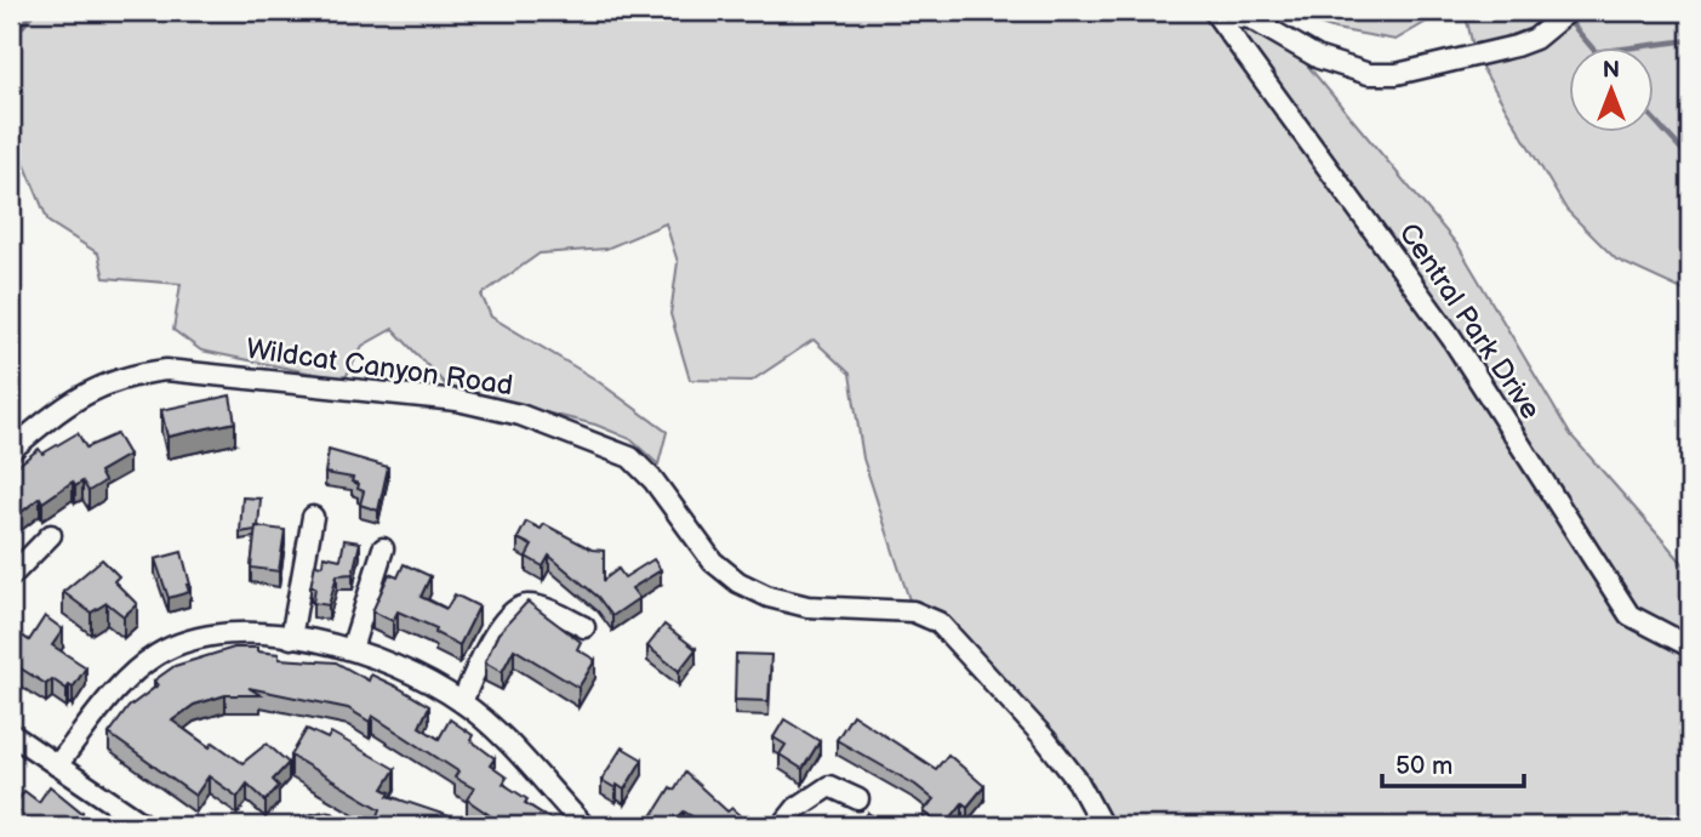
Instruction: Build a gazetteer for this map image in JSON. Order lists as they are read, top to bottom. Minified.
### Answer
{"streets":{"street":["Central Park Drive","Wildcat Canyon Road"]},"scale_bar":"50 m","north":"top"}
